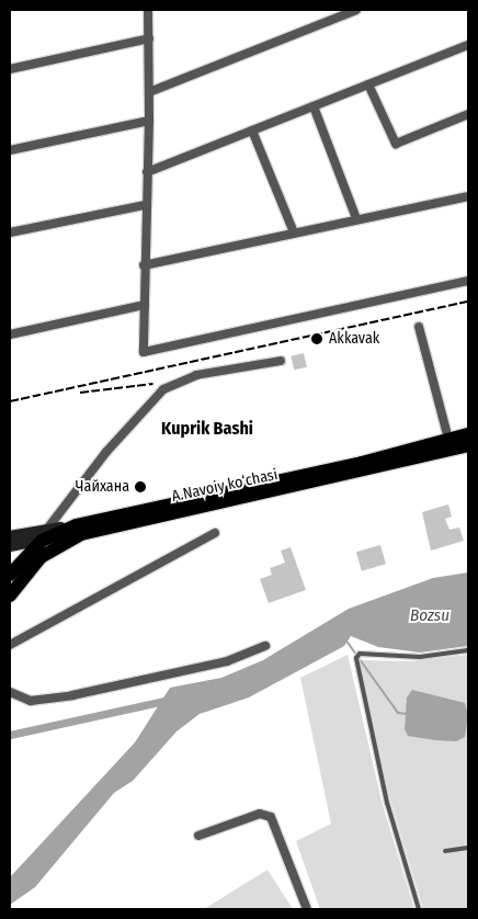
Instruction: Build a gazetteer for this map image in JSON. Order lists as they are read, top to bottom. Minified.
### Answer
{"districts":["Kuprik Bashi"],"water":["Bozsu"],"places":["Akkavak","Чайхана"]}
